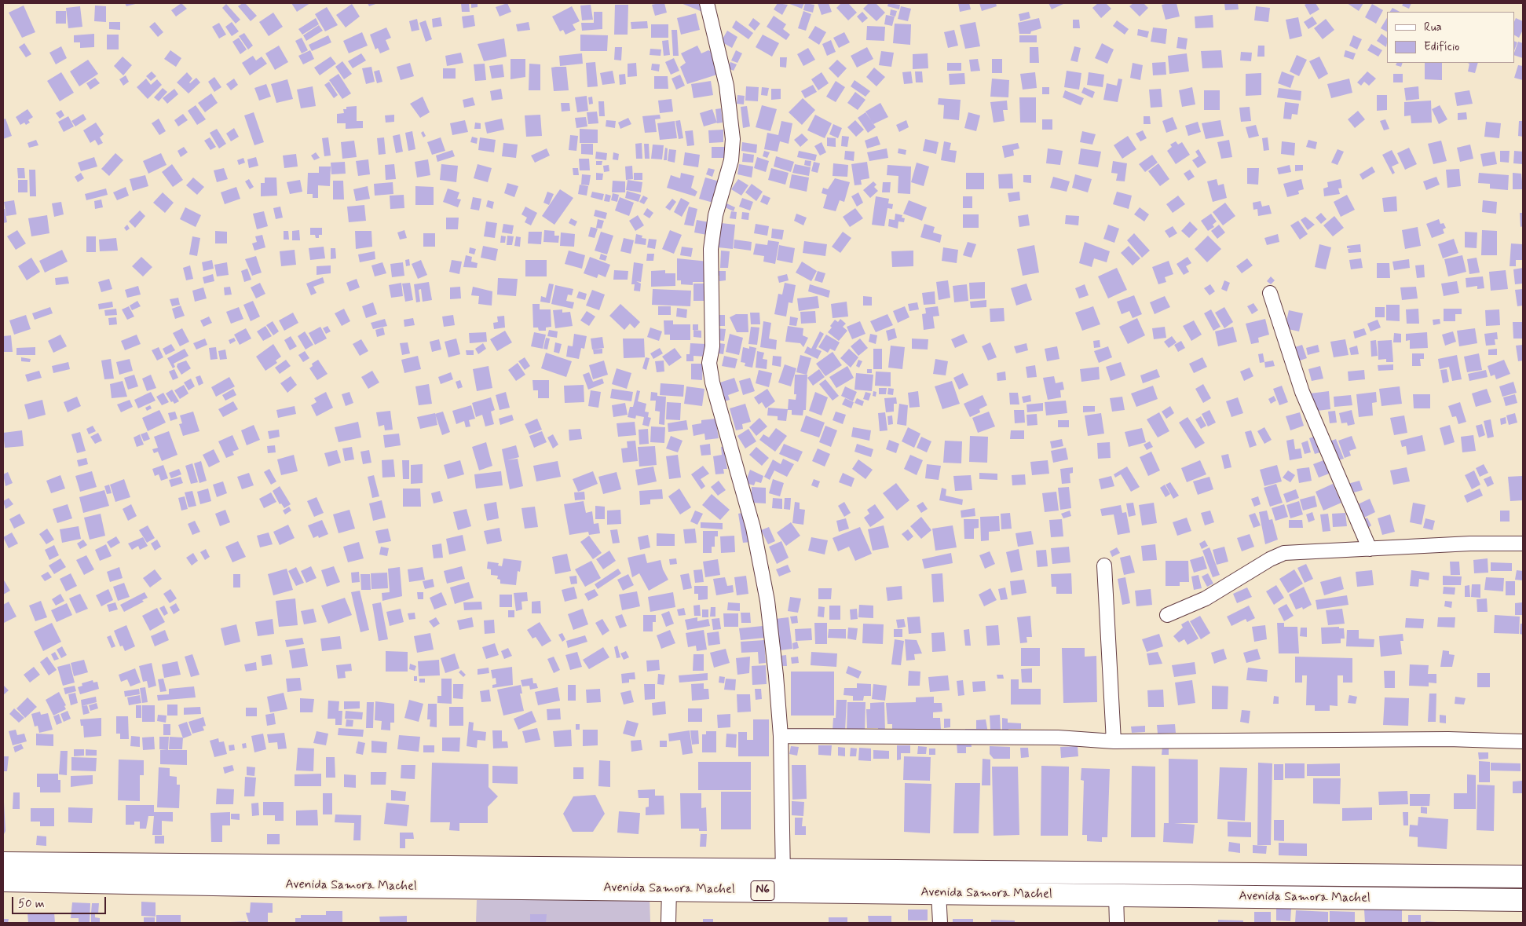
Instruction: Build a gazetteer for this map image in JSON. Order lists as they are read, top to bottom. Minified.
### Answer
{"streets":{"highway":["Avenida Samora Machel","N6"]},"legend":["Rua","Edifício"],"scale_bar":"50 m"}
